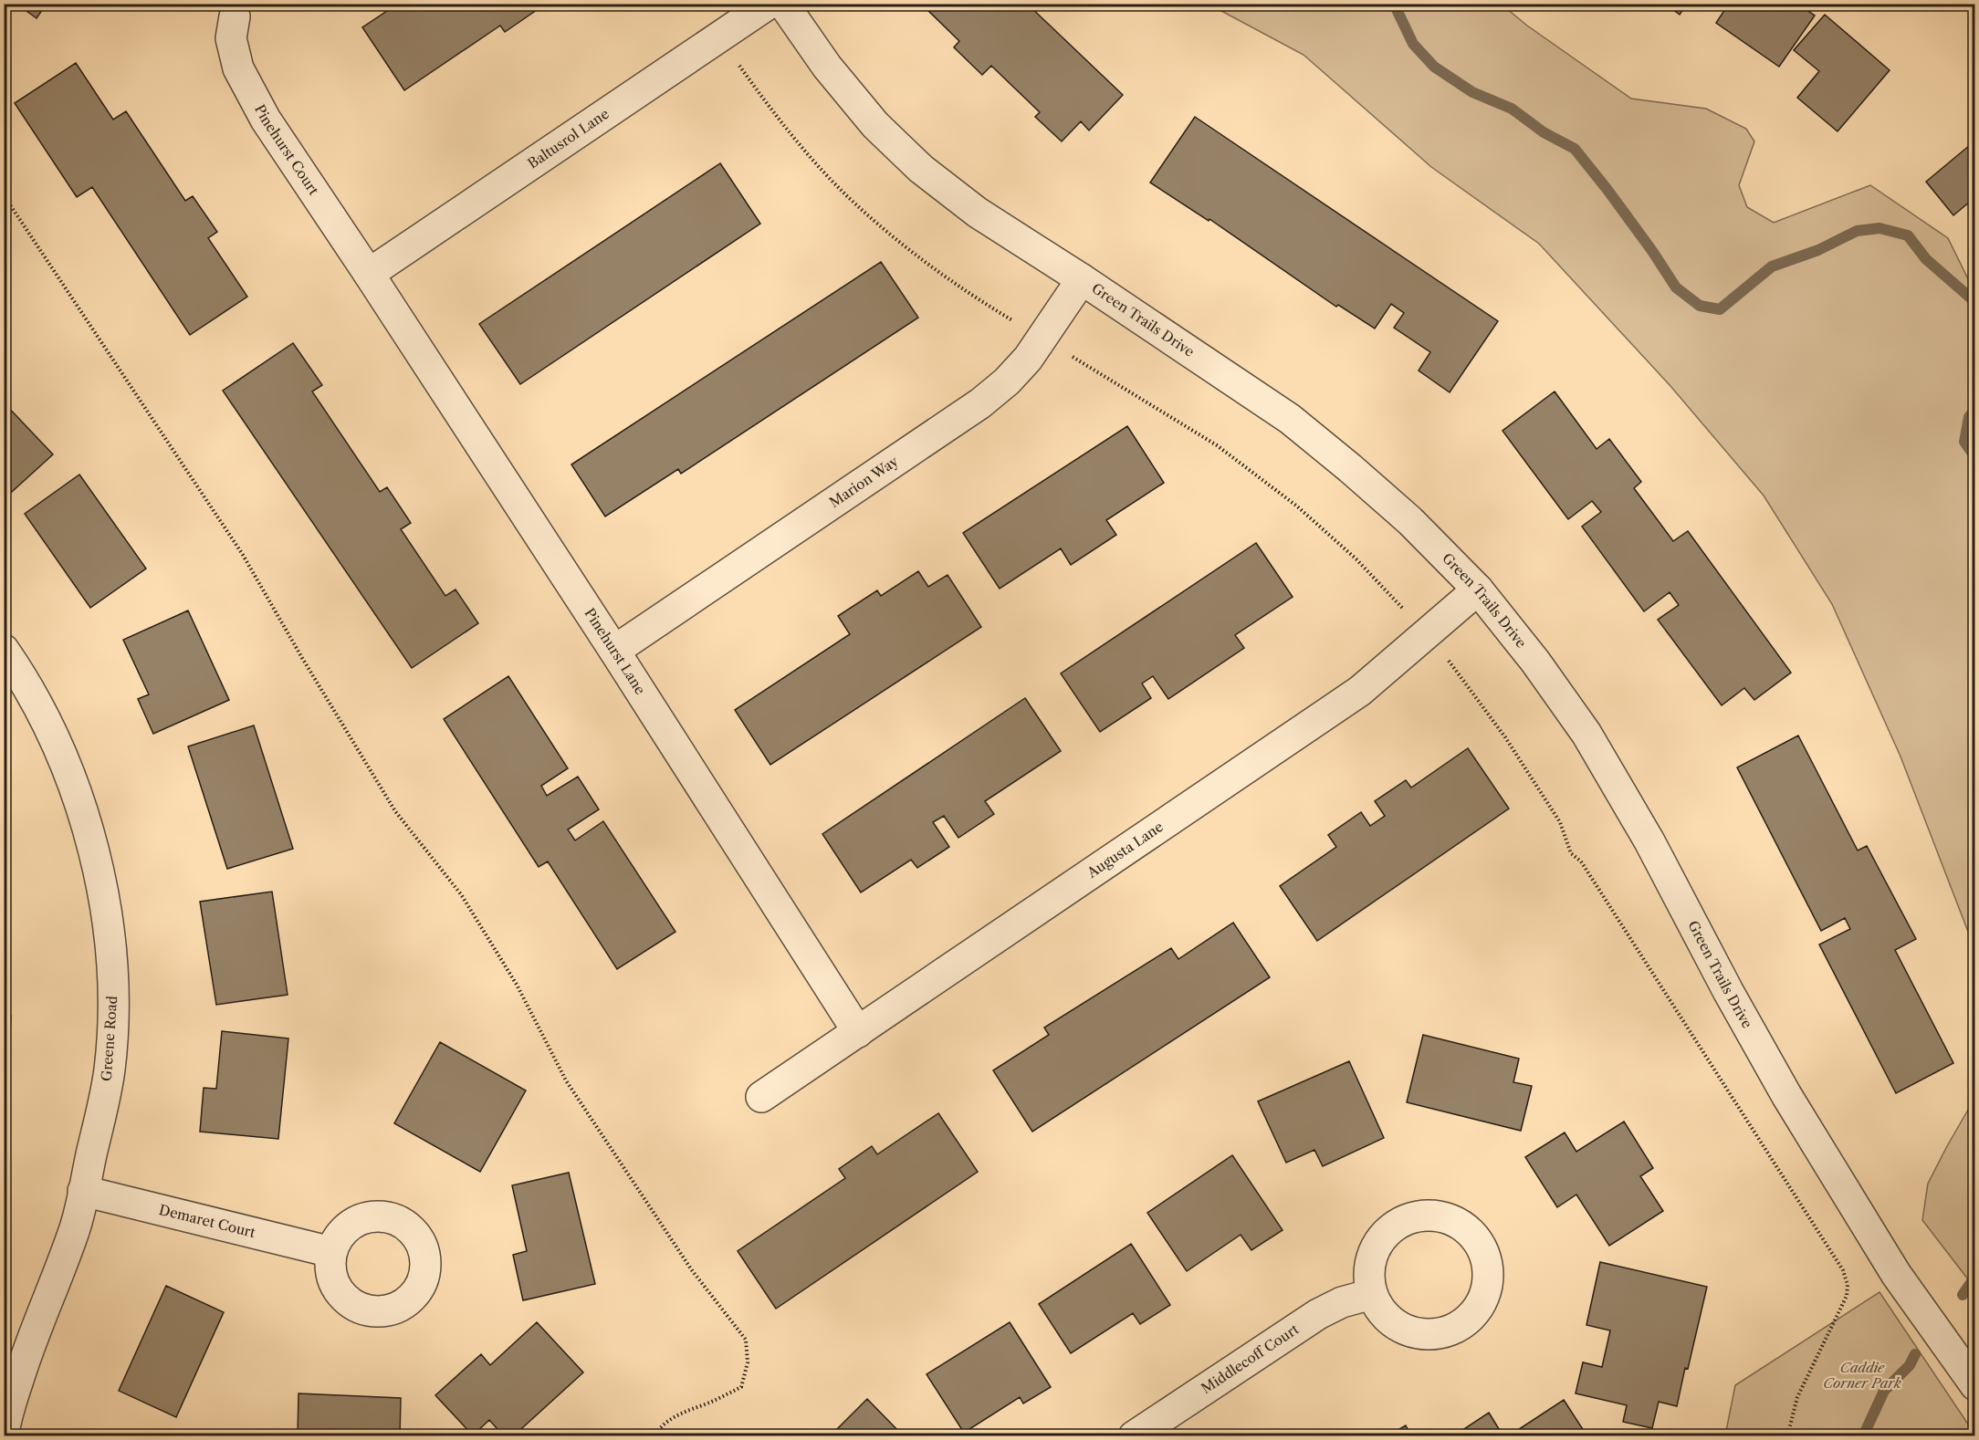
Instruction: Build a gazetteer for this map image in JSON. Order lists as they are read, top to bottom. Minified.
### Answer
{"streets":{"street":["Baltusrol Lane","Pinehurst Court","Green Trails Drive","Marion Way","Pinehurst Lane","Augusta Lane","Greene Road","Demaret Court","Middlecoff Court"]},"crossings":[["Baltusrol Lane","Pinehurst Court"],["Baltusrol Lane","Pinehurst Lane"],["Pinehurst Court","Pinehurst Lane"],["Green Trails Drive","Marion Way"],["Green Trails Drive","Augusta Lane"],["Marion Way","Pinehurst Lane"],["Pinehurst Lane","Augusta Lane"],["Greene Road","Demaret Court"]],"parks":["Caddie Corner Park"]}
